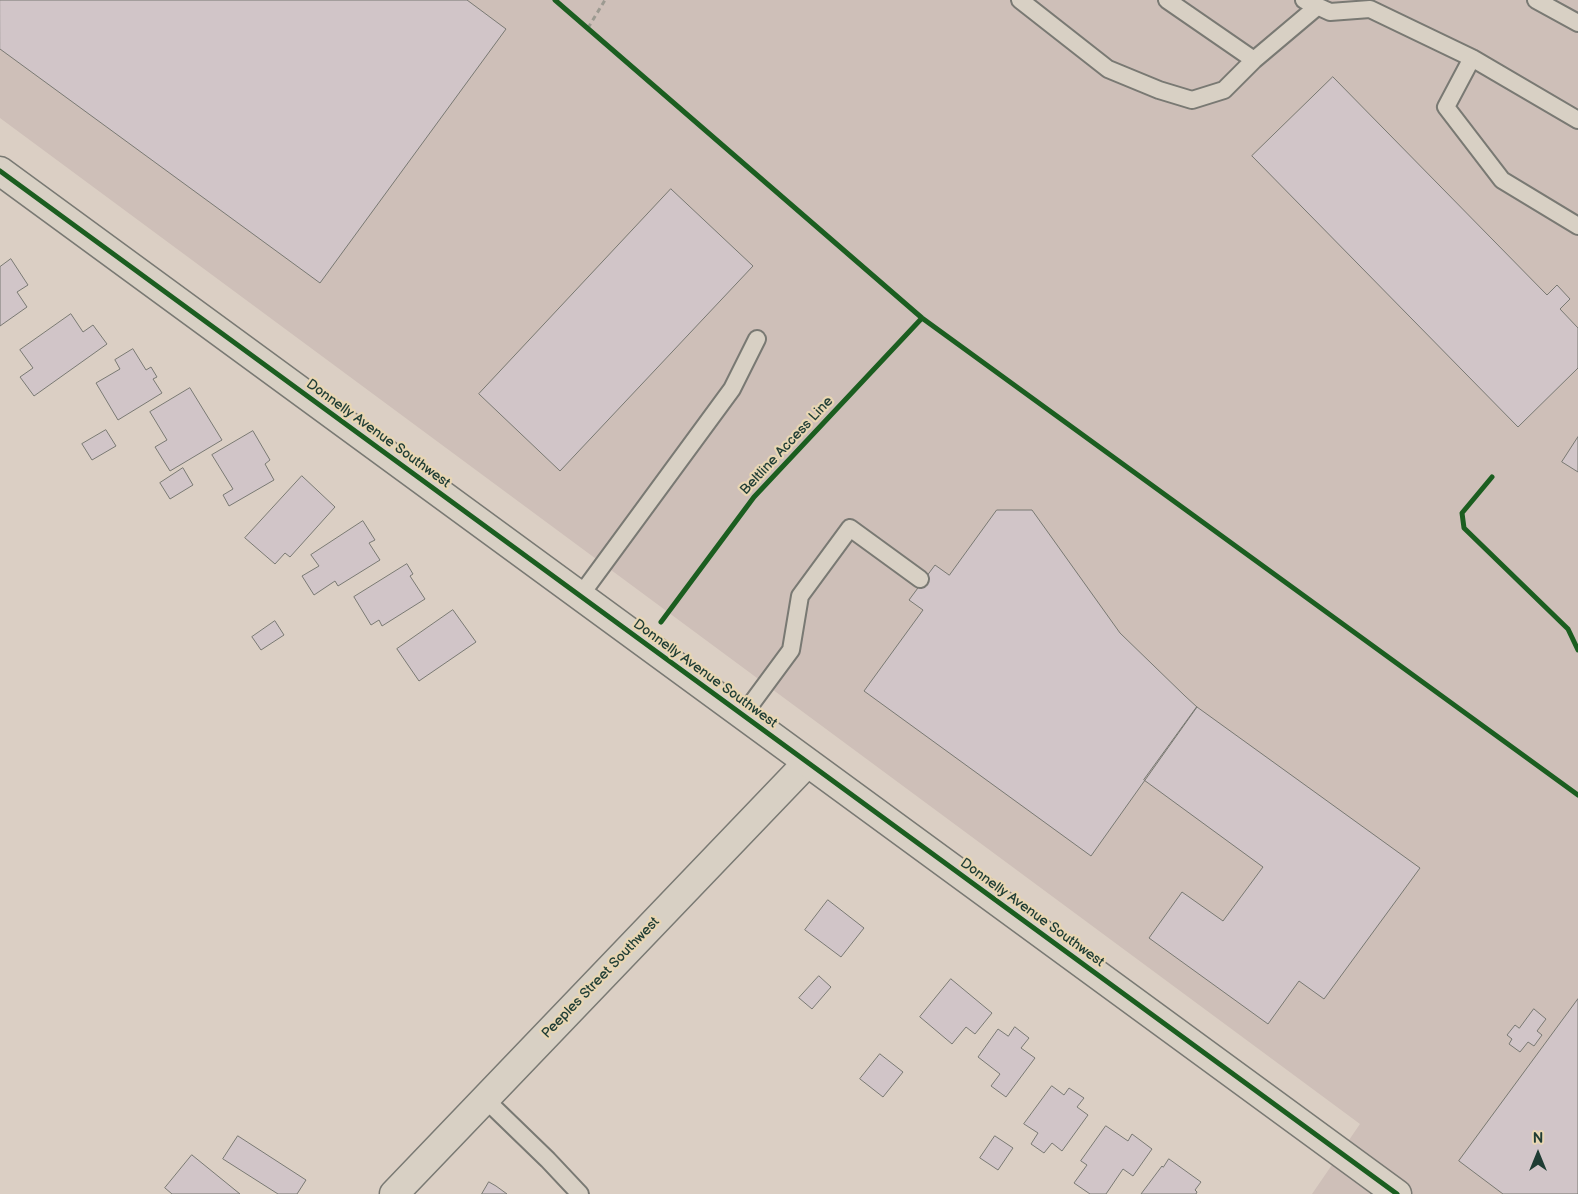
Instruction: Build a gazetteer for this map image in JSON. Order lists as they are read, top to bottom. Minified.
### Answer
{"streets":{"street":["Donnelly Avenue Southwest","Peeples Street Southwest"],"cycle path":["Beltline Access Line"]},"crossings":[["Donnelly Avenue Southwest","Peeples Street Southwest"]],"north":"top"}
